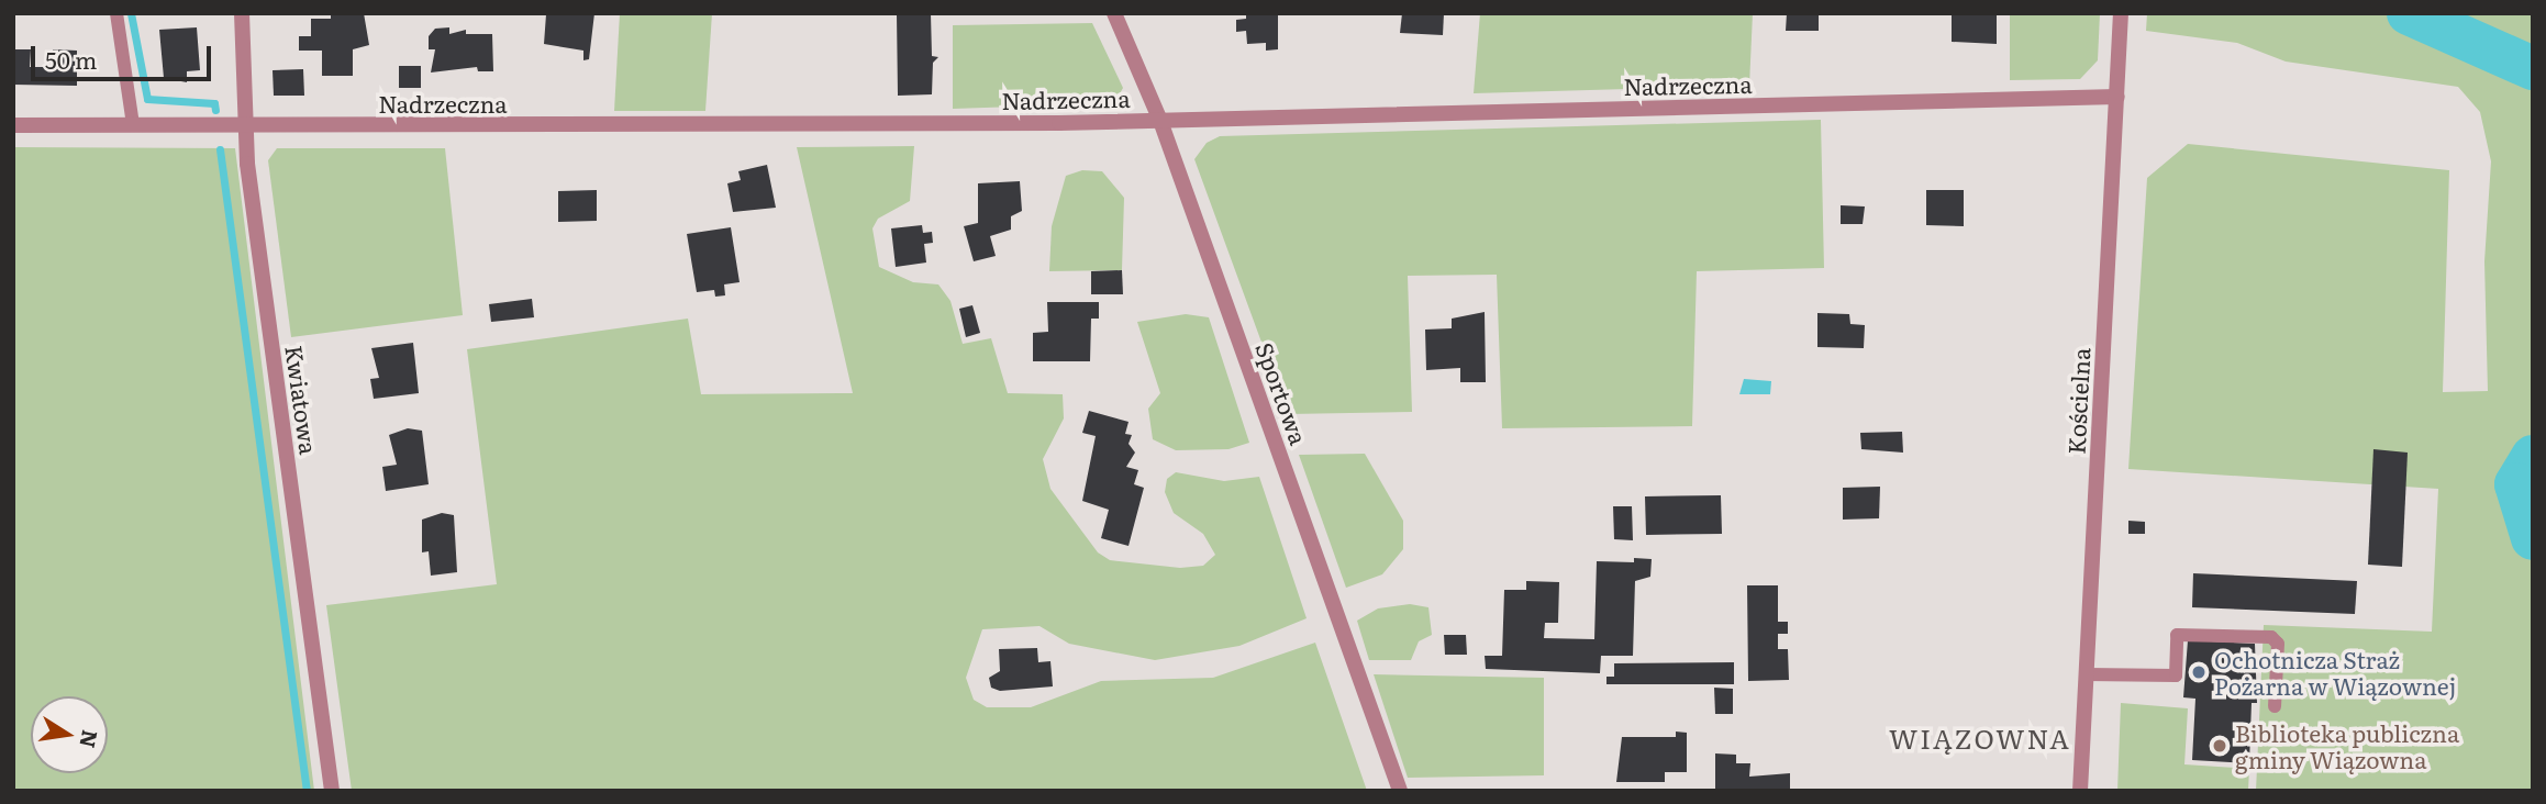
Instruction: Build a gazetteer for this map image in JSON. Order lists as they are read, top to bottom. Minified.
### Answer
{"streets":{"street":["Nadrzeczna","Sportowa","Kwiatowa","Kościelna"]},"crossings":[["Nadrzeczna","Sportowa"],["Nadrzeczna","Kwiatowa"],["Nadrzeczna","Kościelna"]],"districts":["WIĄZOWNA"],"places":["Ochotnicza Straż Pożarna w Wiązownej","Biblioteka publiczna gminy Wiązowna"],"scale_bar":"50 m","north":"right"}
